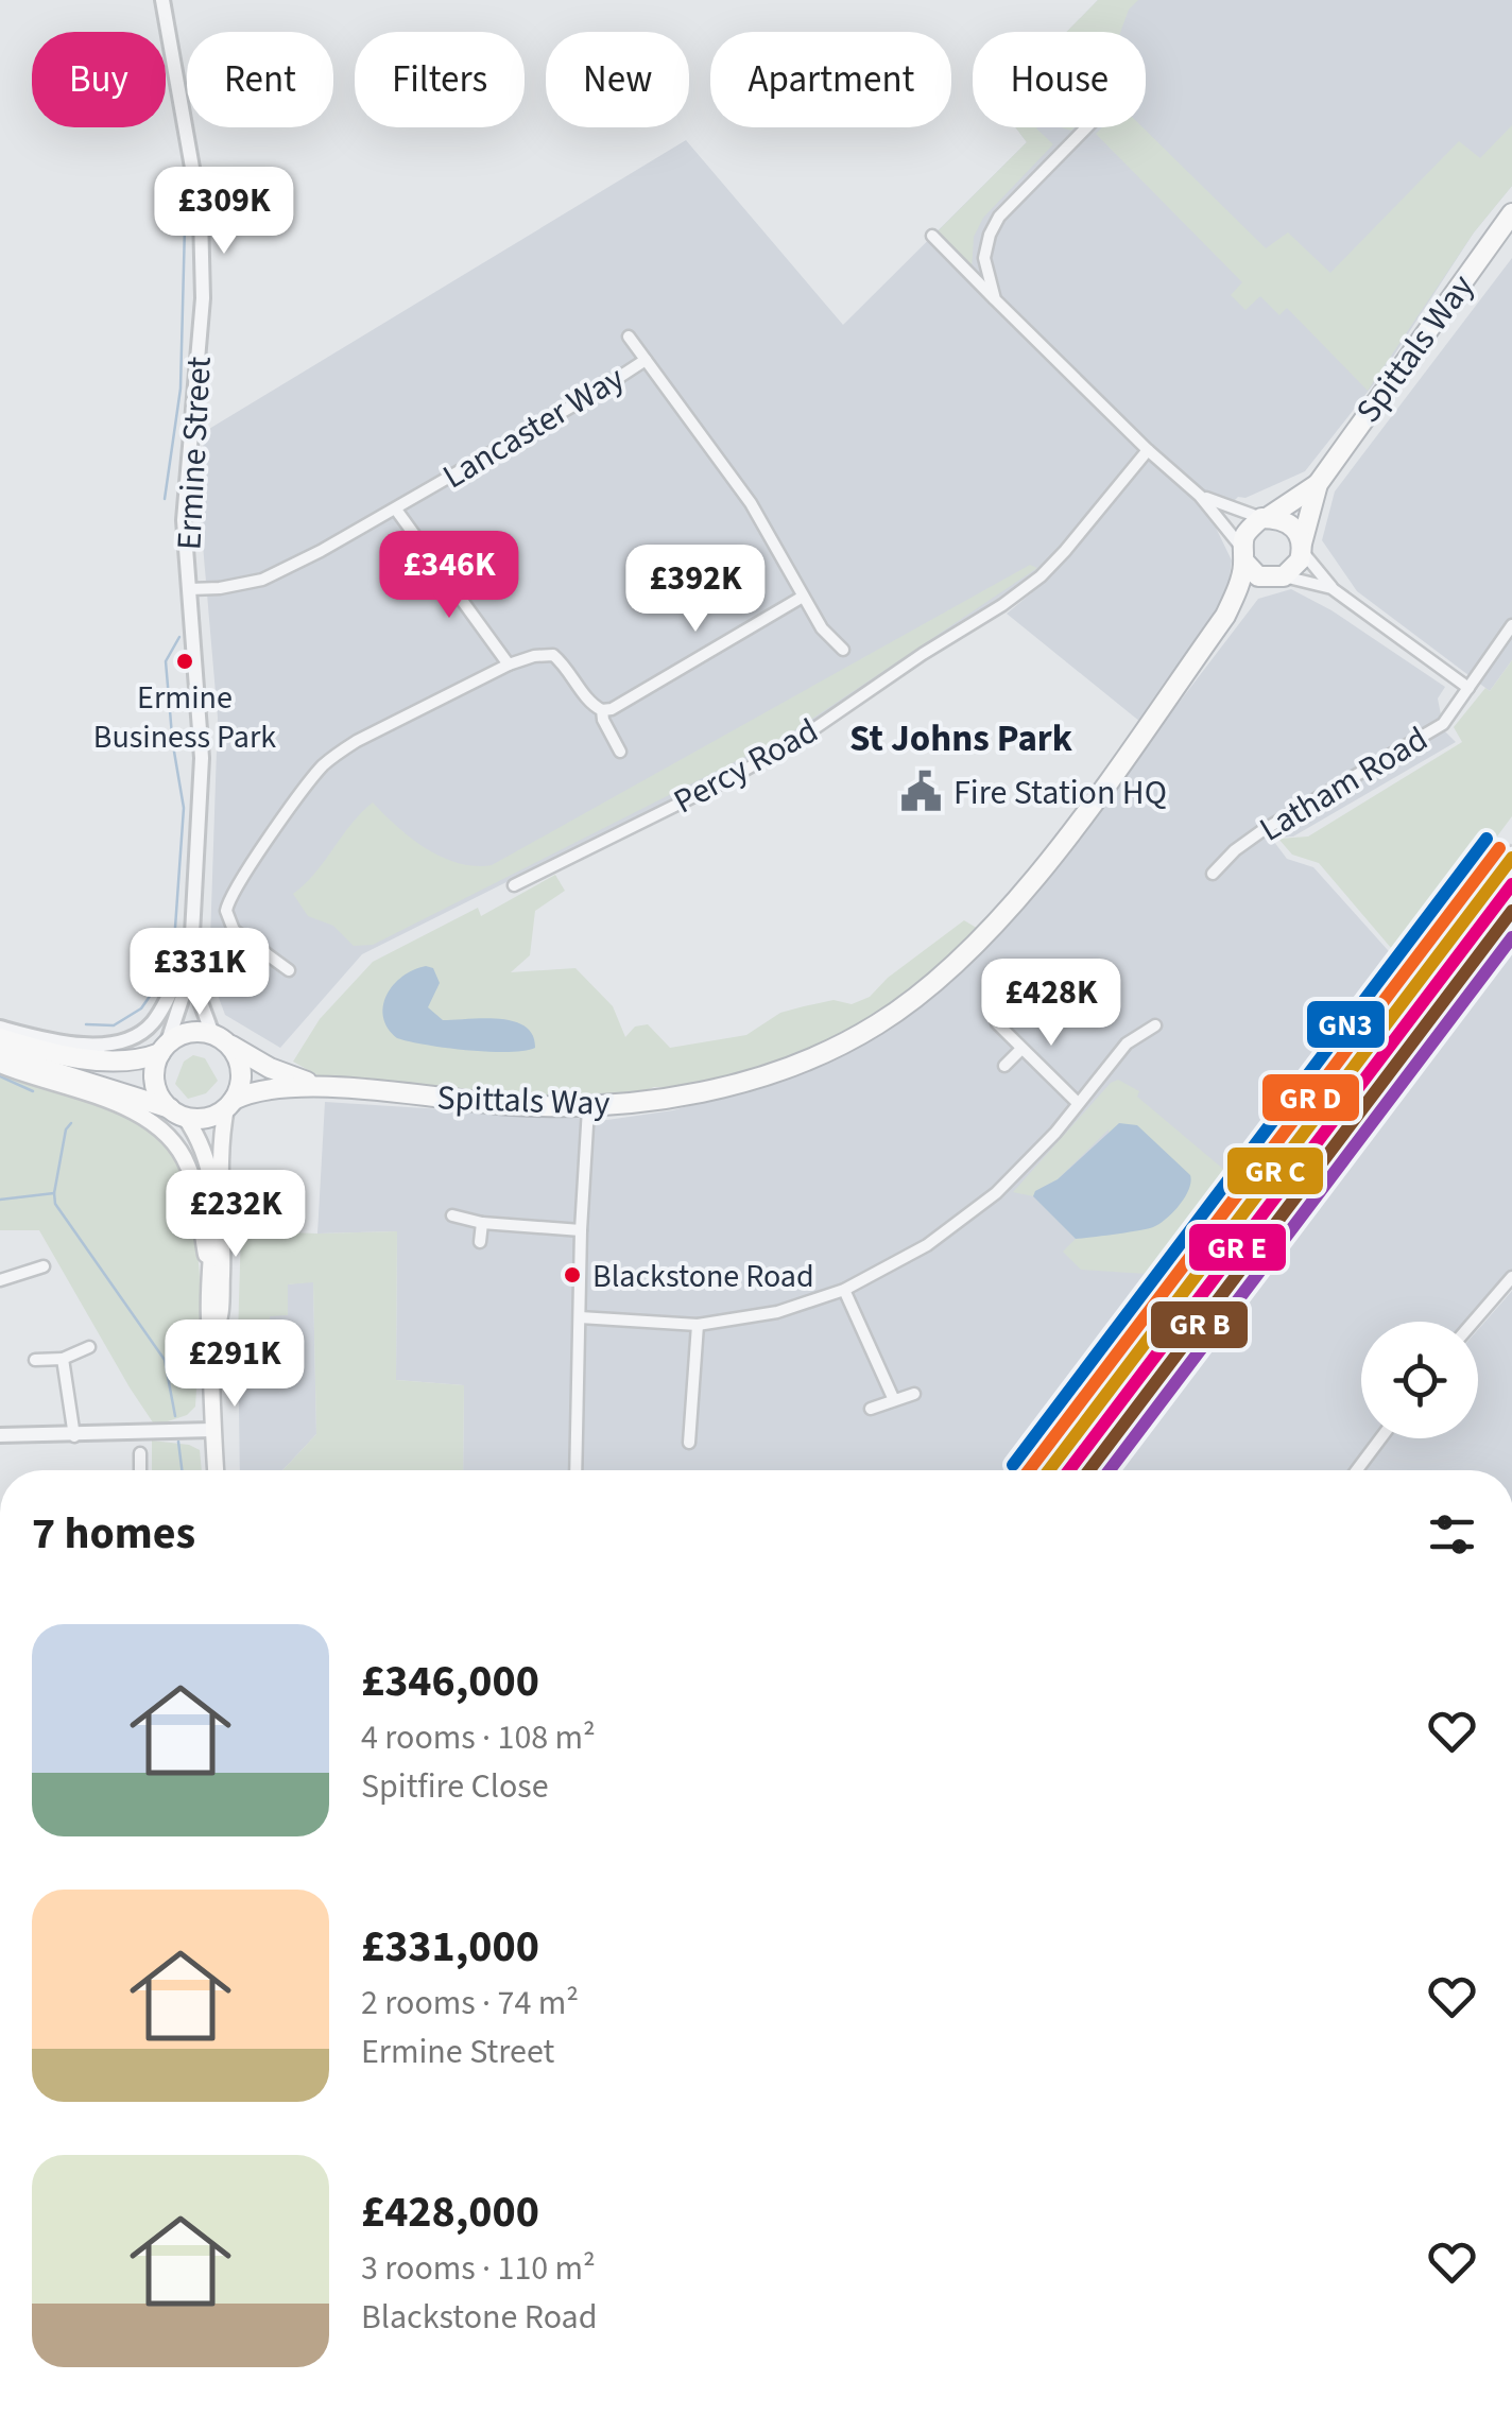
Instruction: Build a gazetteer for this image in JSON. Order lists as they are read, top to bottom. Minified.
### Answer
{"streets":{"highway":["Spittals Way"],"street":["Lancaster Way","Ermine Street","Percy Road","Latham Road"]},"crossings":[["Spittals Way","Ermine Street"],["Lancaster Way","Ermine Street"]],"districts":["St Johns Park"],"places":{"other":["Ermine Business Park","Blackstone Road"],"public building":["Fire Station HQ"]},"lines":["transit line GN3"],"page":{"chip":["Buy","Rent","Filters","New","Apartment","House"],"price":["£309K","£346K","£392K","£331K","£428K","£232K","£291K"],"heading":"7 homes","list":[{"name":"£346,000","note":"4 rooms · 108 m² · Spitfire Close"},{"name":"£331,000","note":"2 rooms · 74 m² · Ermine Street"},{"name":"£428,000","note":"3 rooms · 110 m² · Blackstone Road"}]}}
